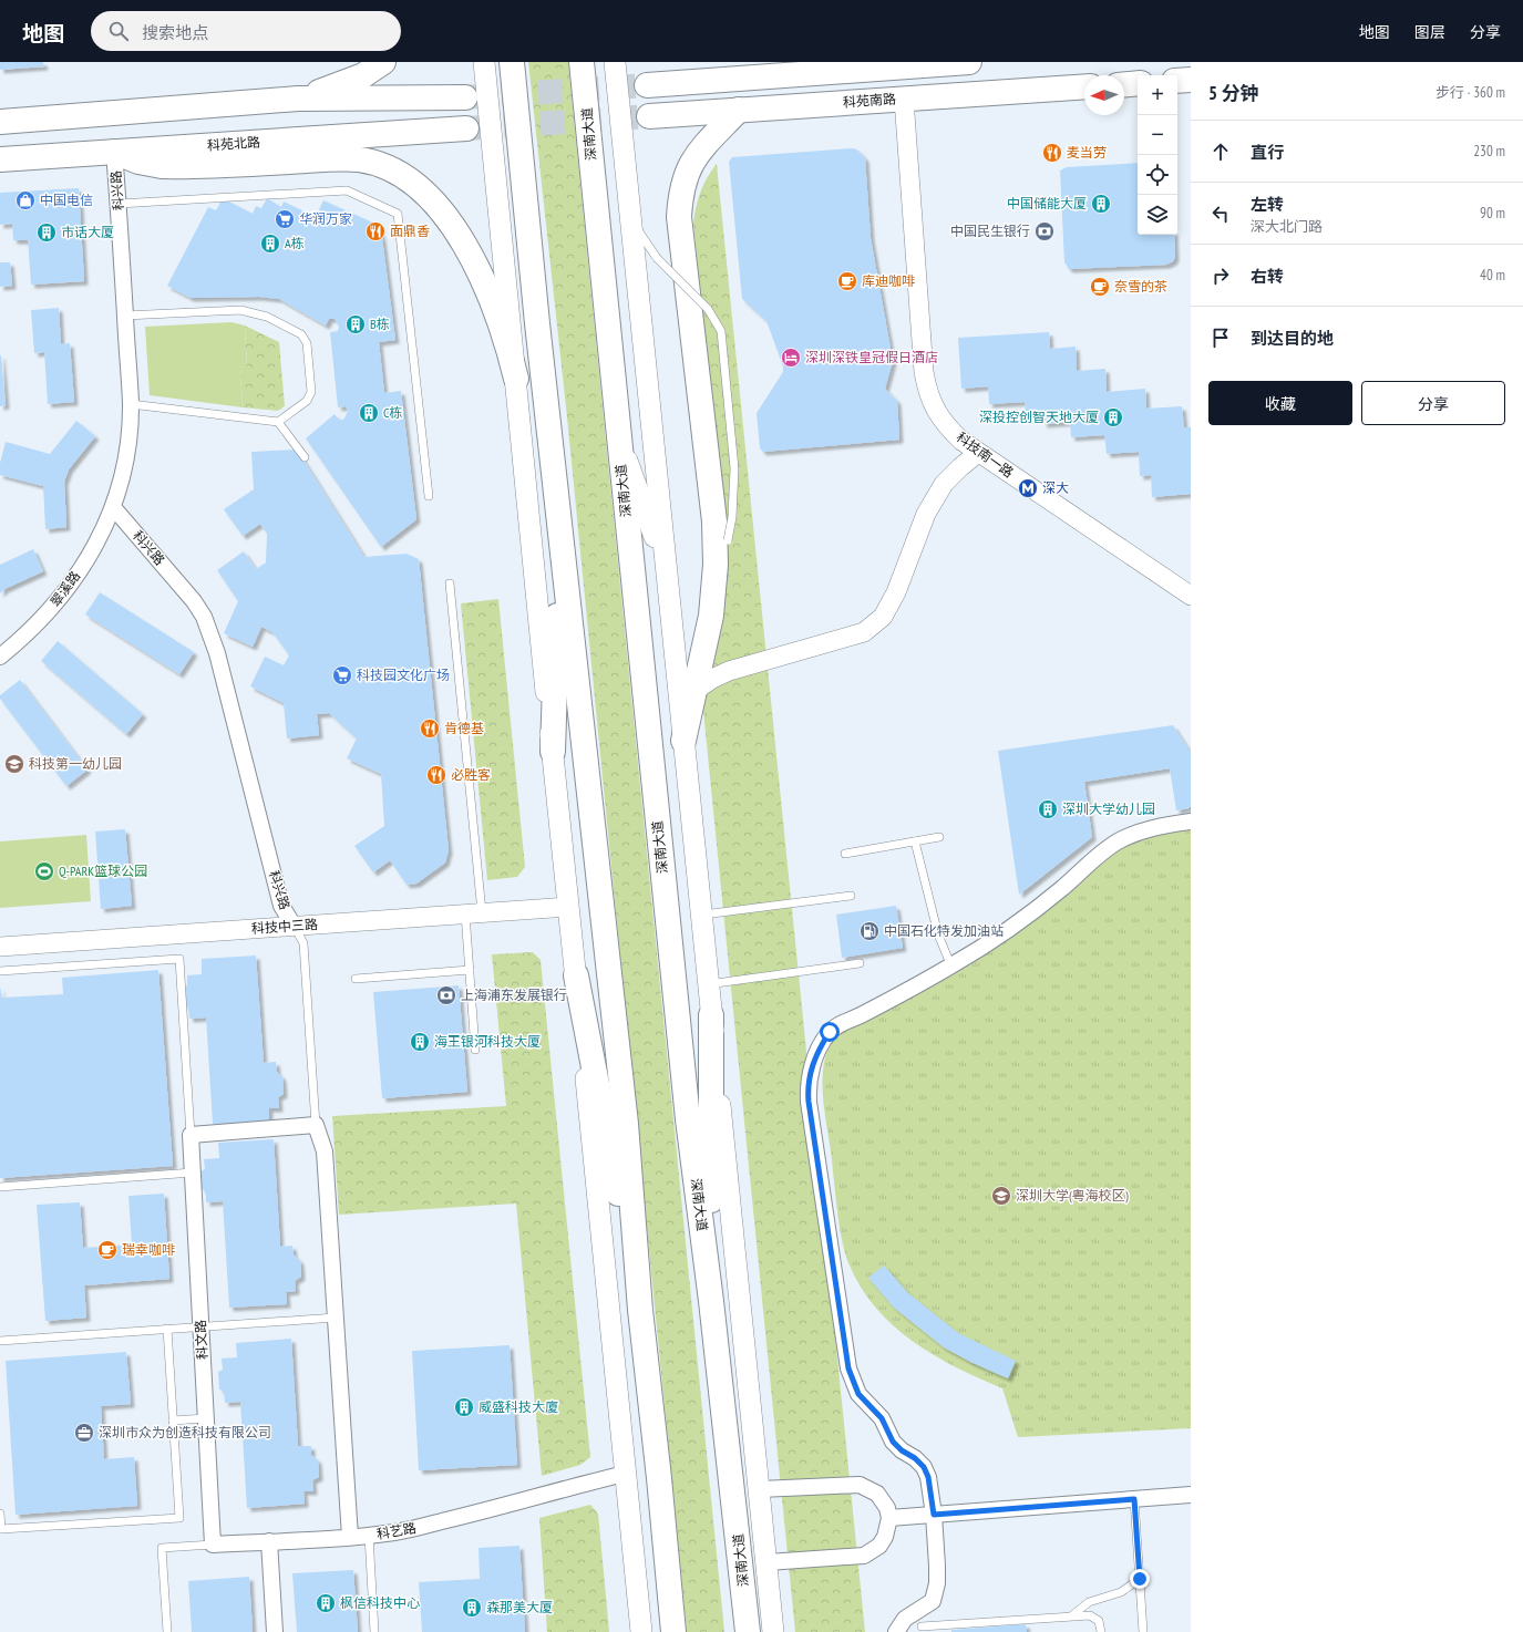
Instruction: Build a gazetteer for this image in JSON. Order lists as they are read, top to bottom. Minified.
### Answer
{"streets":{"main road":["科苑南路","深南大道","科苑北路"],"street":["科兴路","科技南一路","翠溪路","科技中三路","科文路","科艺路"]},"crossings":[["科苑南路","科技南一路"],["科苑北路","科兴路"],["科兴路","翠溪路"],["科兴路","科技中三路"],["科文路","科艺路"]],"places":{"restaurant":["麦当劳","面鼎香","肯德基","必胜客"],"shop":["中国电信"],"building":["中国储能大厦","市话大厦","A栋","B栋","C栋","深投控创智天地大厦","深圳大学幼儿园","海王银河科技大厦","威盛科技大廈","枫信科技中心","森那美大厦"],"supermarket":["华润万家","科技园文化广场"],"bank":["中国民生银行","上海浦东发展银行"],"cafe":["库迪咖啡","奈雪的茶","瑞幸咖啡"],"hotel":["深圳深铁皇冠假日酒店"],"metro station":["深大"],"school or university":["科技第一幼儿园","深圳大学(粤海校区)"],"sports":["Q-PARK篮球公园"],"fuel station":["中国石化特发加油站"],"office":["深圳市众为创造科技有限公司"]},"north":"left","page":{"header":"地图","search":"搜索地点","nav":["地图","图层","分享"],"heading":["5 分钟","步行 · 360 m"],"map_buttons":["+","−"],"list":[["直行","230 m"],["左转","深大北门路","90 m"],["右转","40 m"],"到达目的地"],"buttons":["收藏","分享"]}}
